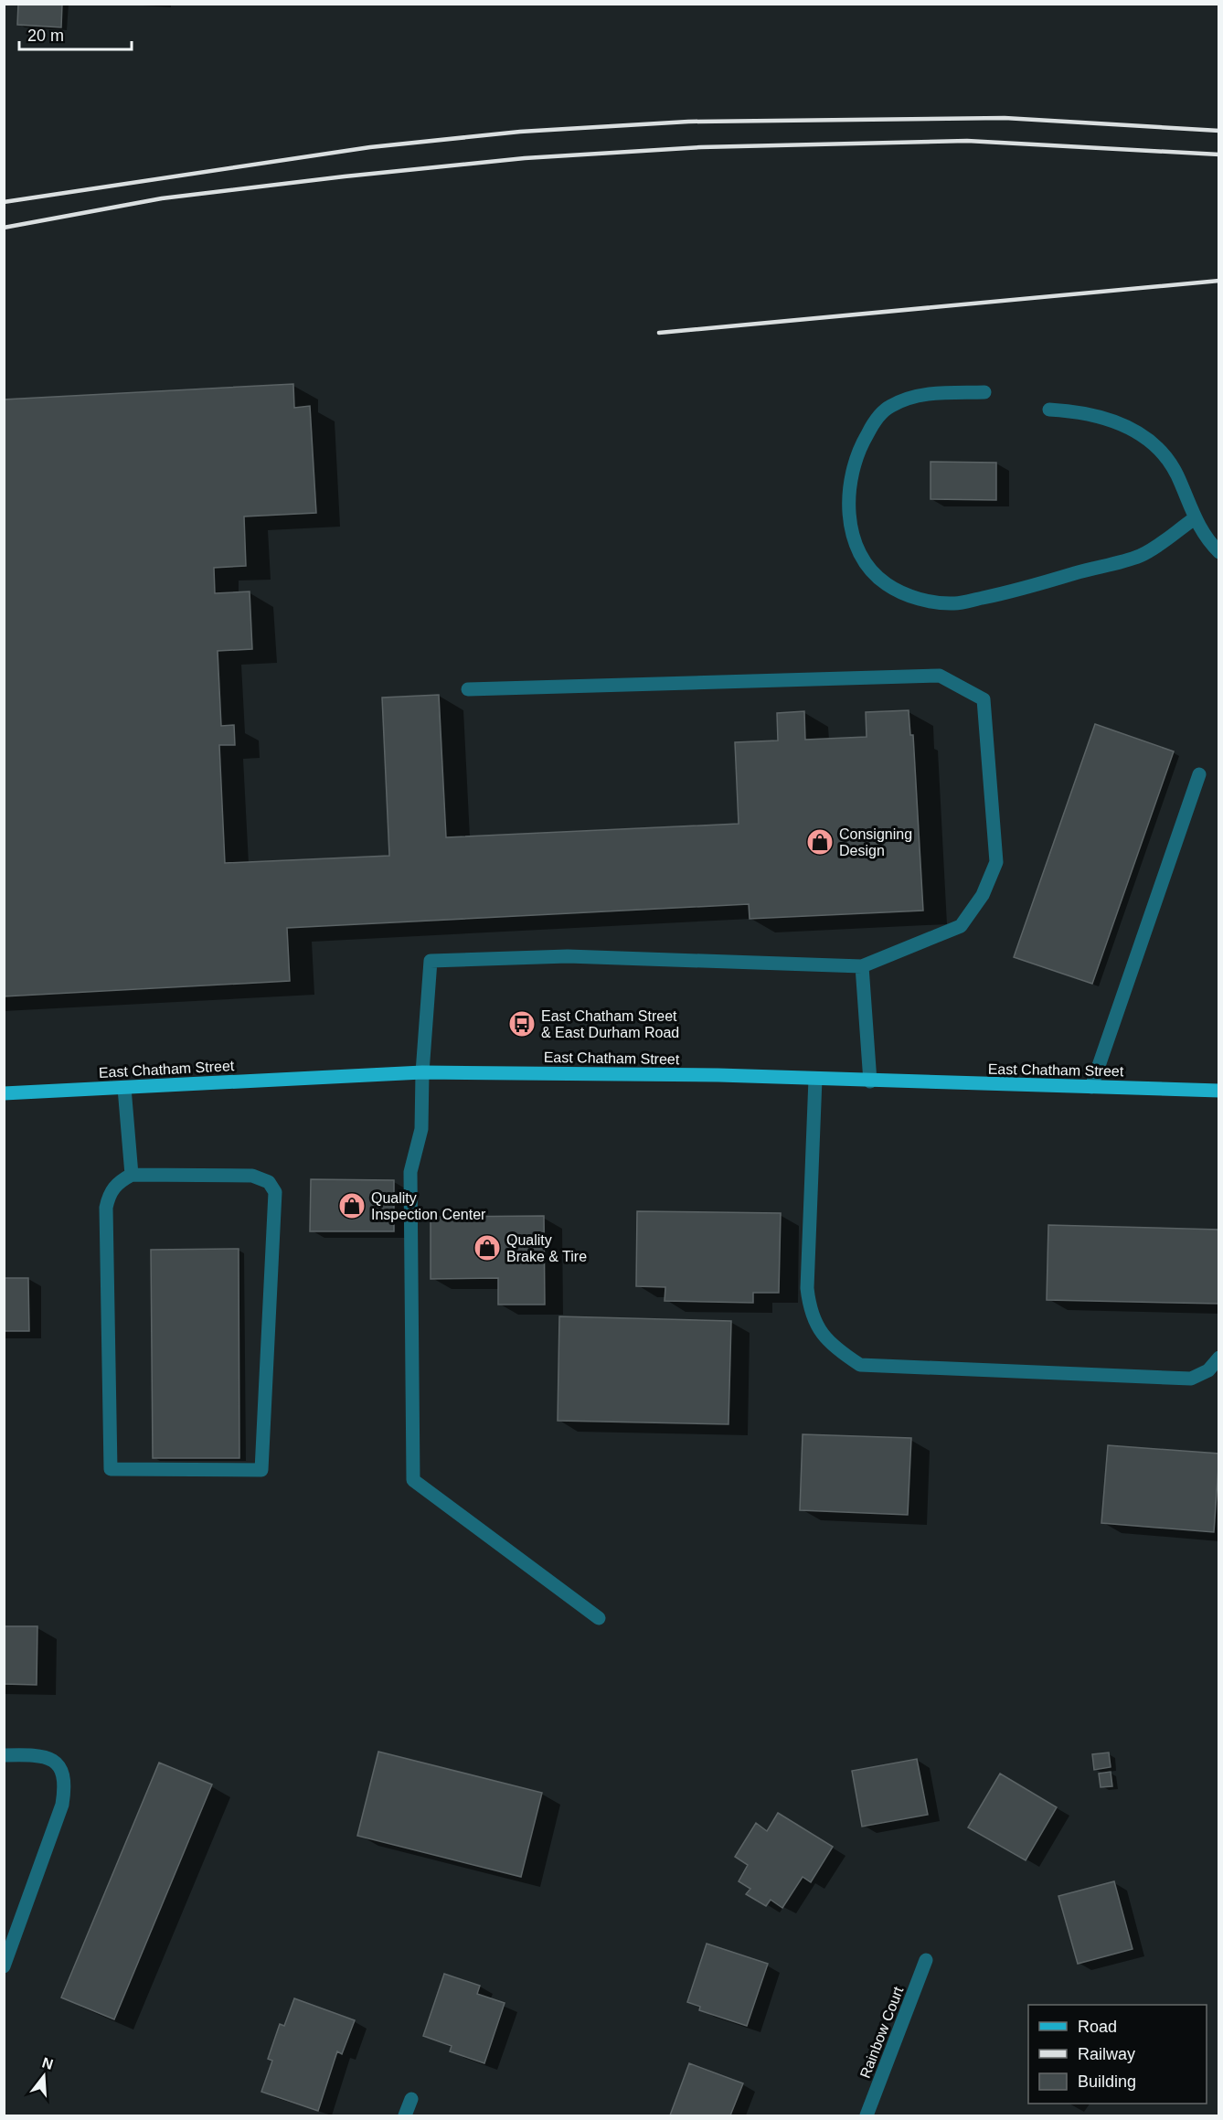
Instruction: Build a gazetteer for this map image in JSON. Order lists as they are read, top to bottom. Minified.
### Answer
{"streets":{"main road":["East Chatham Street"],"street":["Rainbow Court"]},"places":{"shop":["Consigning Design","Quality Inspection Center","Quality Brake & Tire"],"bus stop":["East Chatham Street & East Durham Road"]},"legend":["Road","Railway","Building"],"scale_bar":"20 m","north":"top"}
